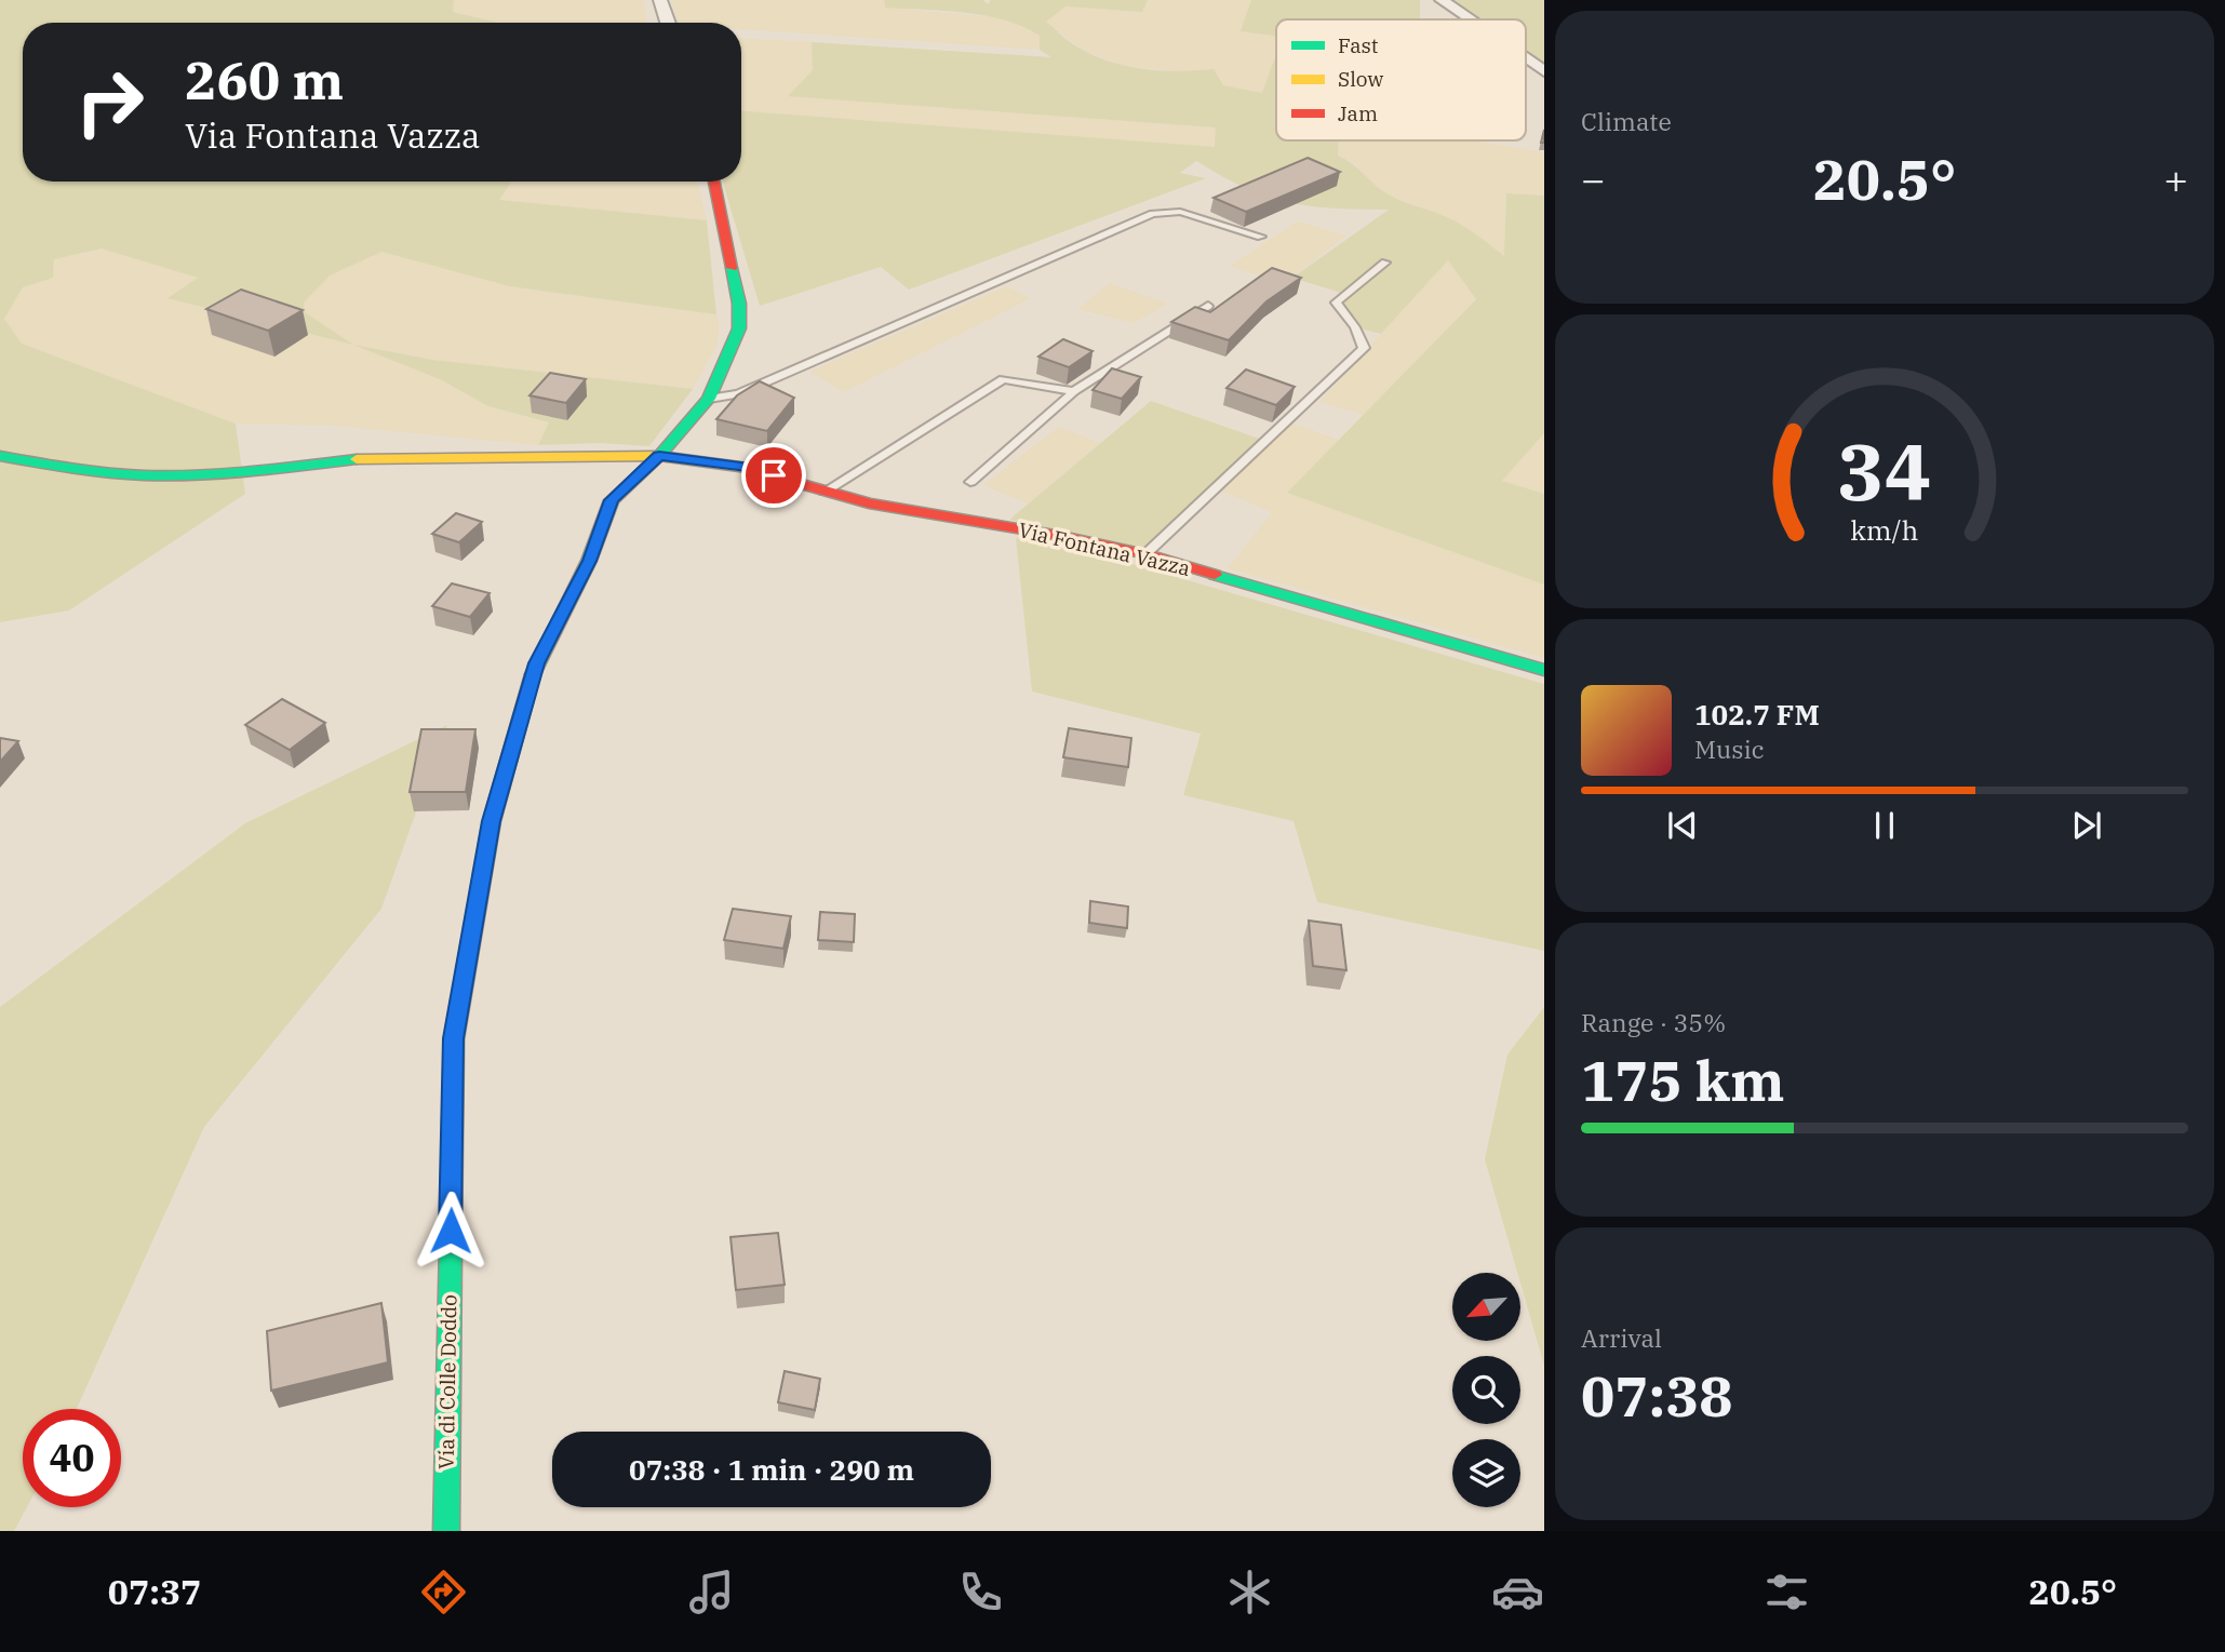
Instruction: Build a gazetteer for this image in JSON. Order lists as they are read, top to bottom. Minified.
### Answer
{"streets":{"street":["Via Fontana Vazza","Via di Colle Doddo"]},"crossings":[["Via Fontana Vazza","Via di Colle Doddo"]],"legend":["Fast","Slow","Jam"],"north":"bottom left","page":{"tile":["Climate",["Range · 35%","175 km"],["Arrival","07:38"]],"turn":["260 m","Via Fontana Vazza"],"heat":["−","20.5°","+"],"song":["102.7 FM","Music"],"limit":"40","trip":"07:38 · 1 min · 290 m","tabs":["07:37","20.5°"],"gauge":["34","km/h"]}}
